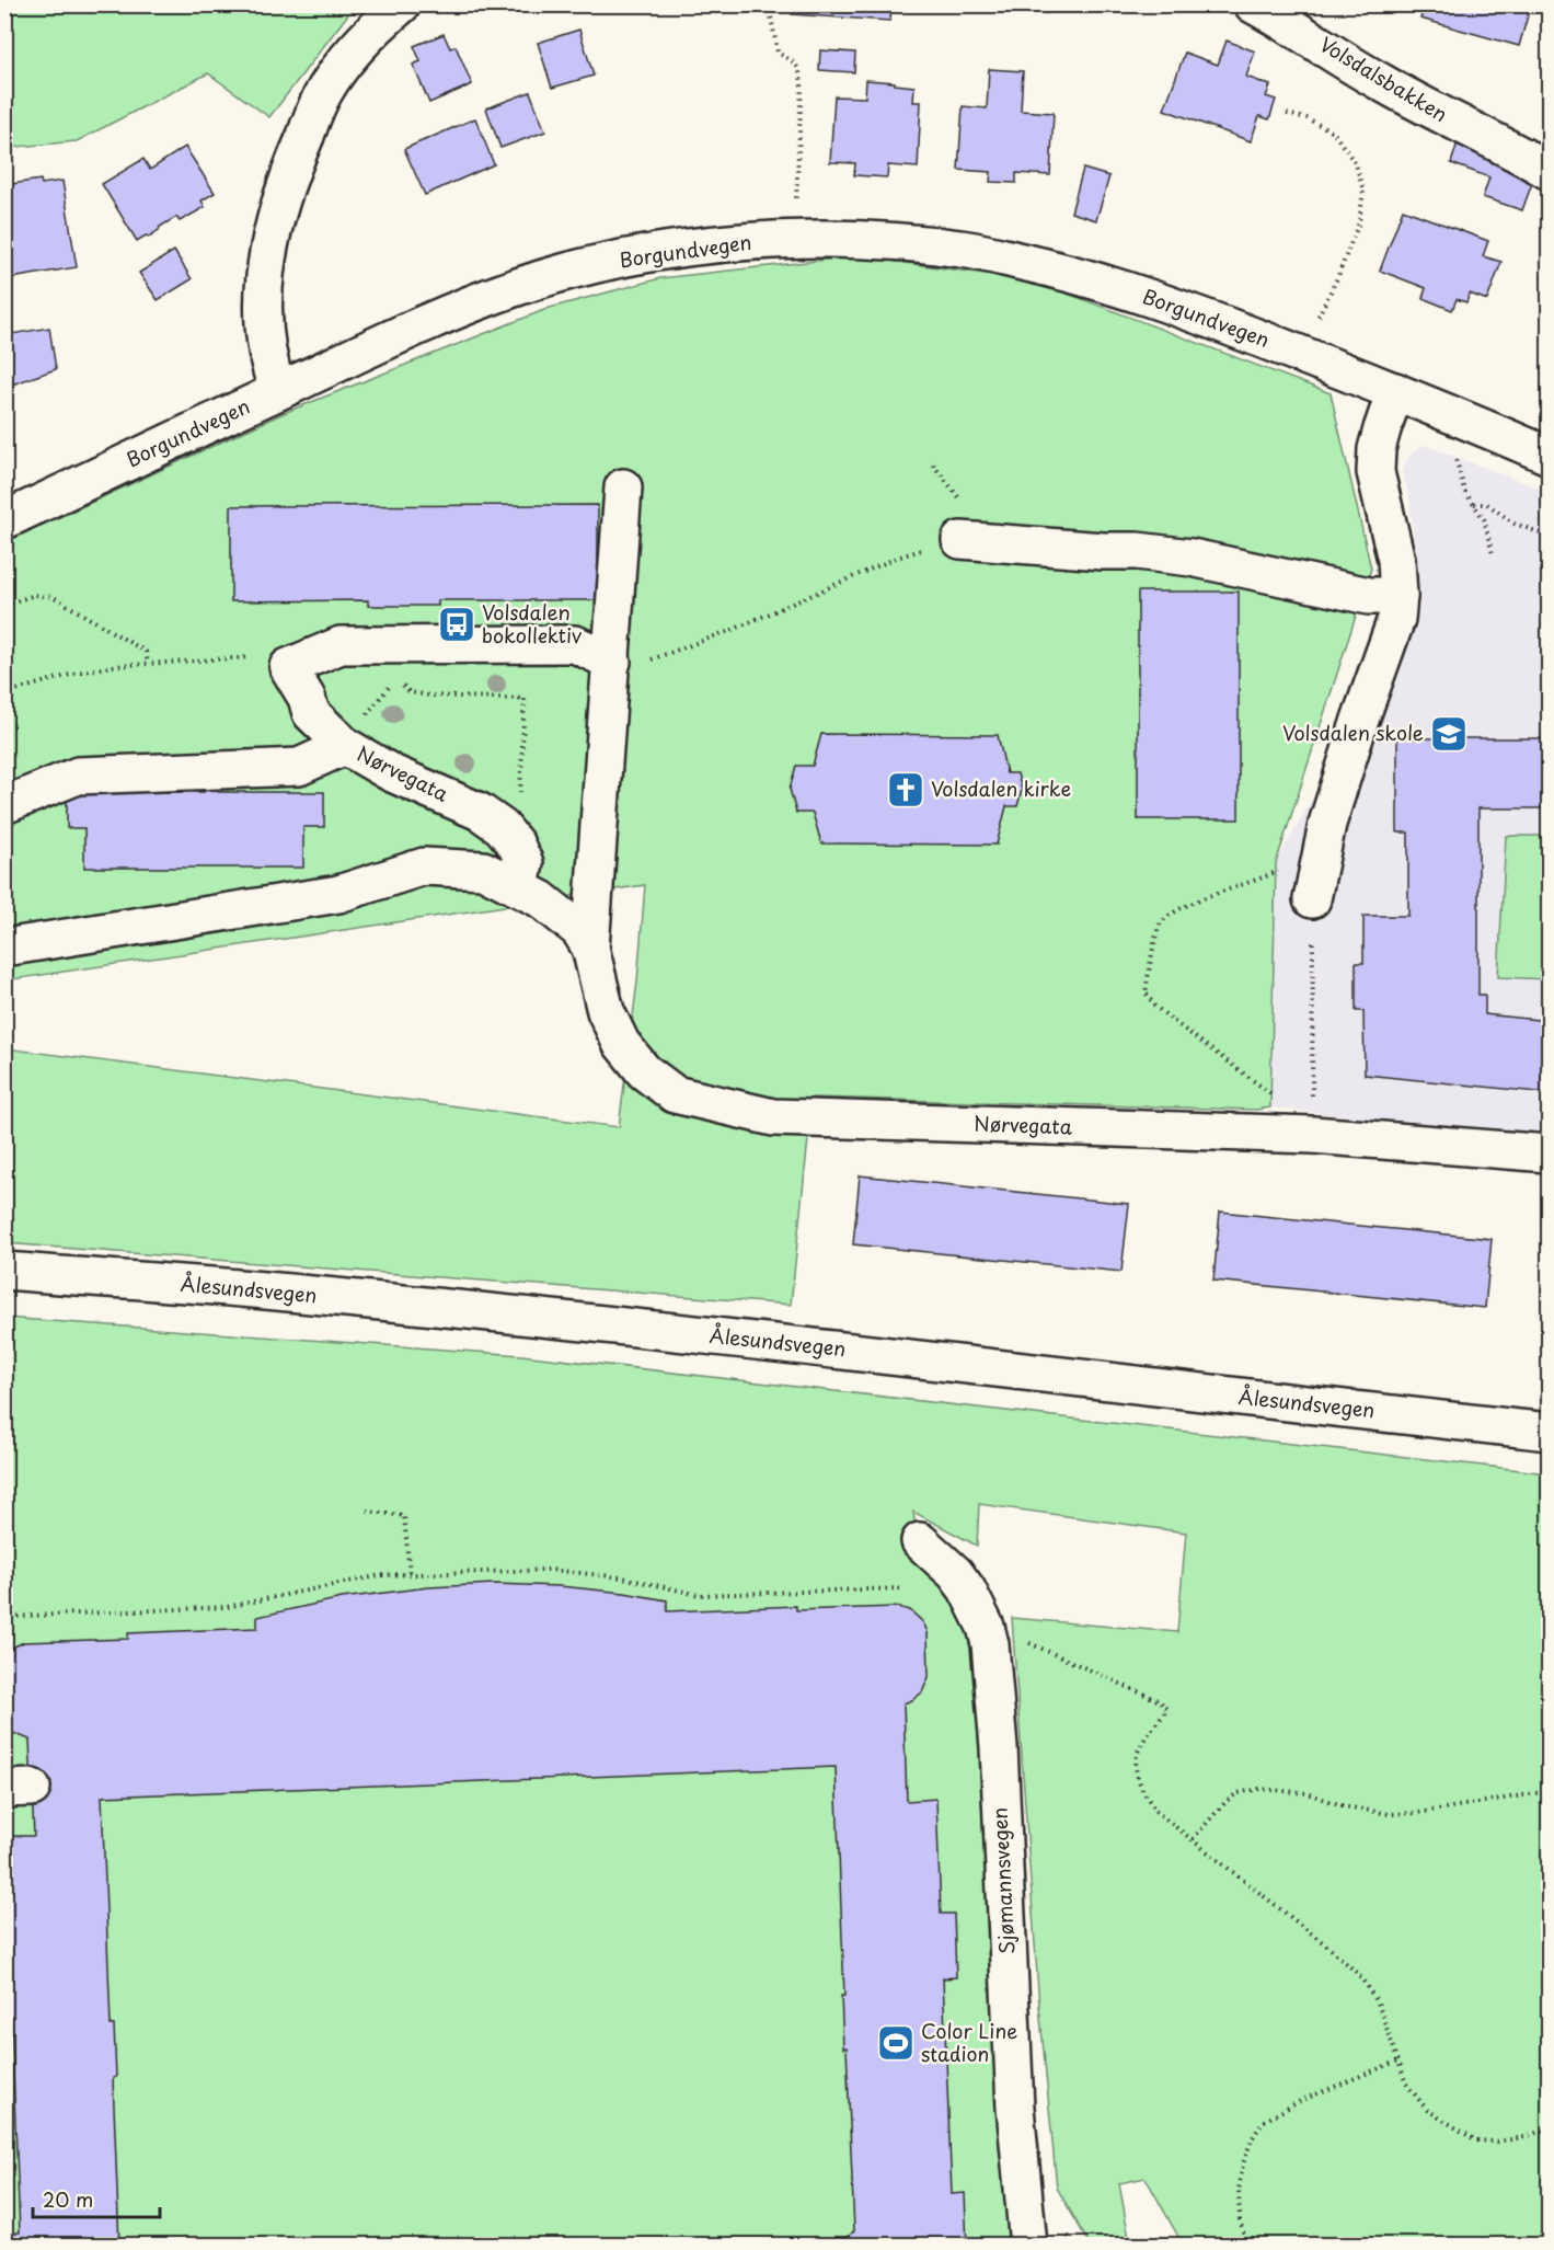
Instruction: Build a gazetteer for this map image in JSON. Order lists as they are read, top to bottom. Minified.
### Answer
{"streets":{"main road":["Volsdalsbakken","Borgundvegen","Nørvegata","Ålesundsvegen","Sjømannsvegen"]},"places":{"bus stop":["Volsdalen bokollektiv"],"school or university":["Volsdalen skole"],"church":["Volsdalen kirke"],"sports":["Color Line stadion"]},"scale_bar":"20 m"}
